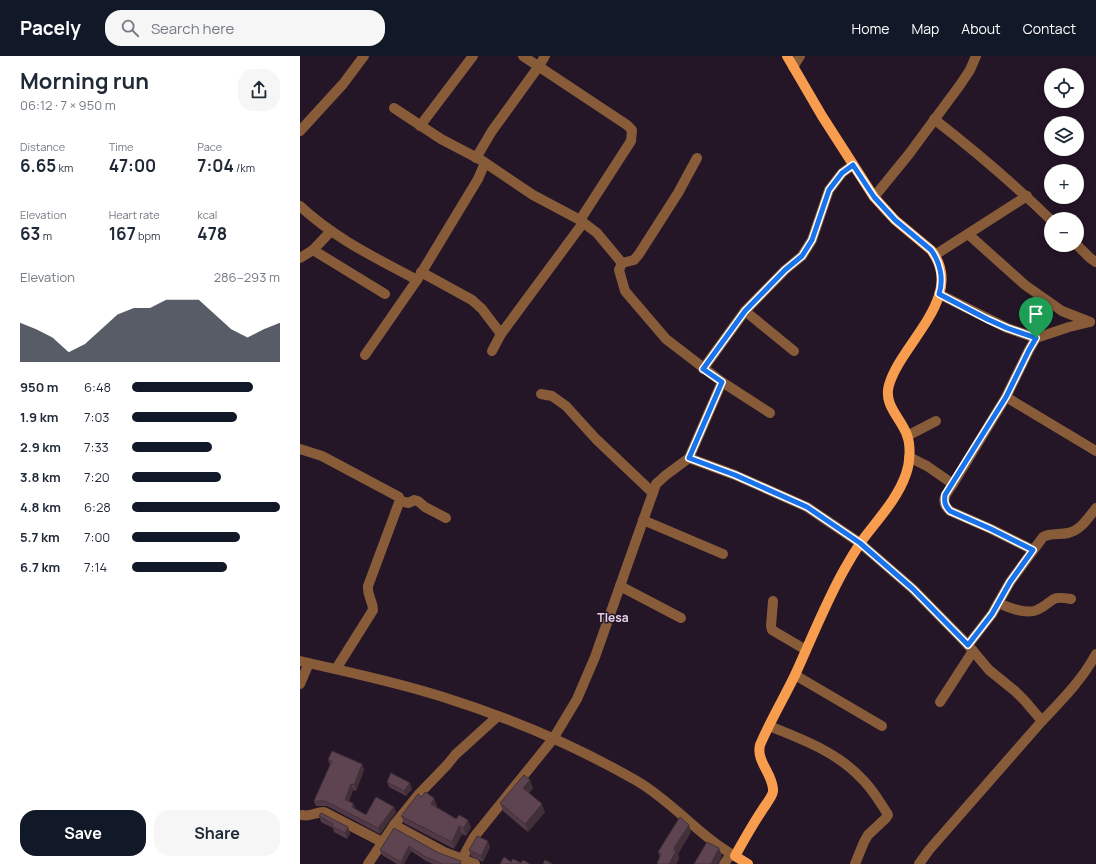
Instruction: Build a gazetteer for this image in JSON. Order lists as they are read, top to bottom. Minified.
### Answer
{"districts":["Tlesa"],"page":{"header":"Pacely","search":"Search here","nav":["Home","Map","About","Contact"],"heading":["Morning run","06:12 · 7 × 950 m"],"map_buttons":["+","−"],"stats":[["Distance","6.65 km"],["Time","47:00"],["Pace","7:04 /km"],["Elevation","63 m"],["Heart rate","167 bpm"],["kcal","478"]],"chart":["Elevation","286–293 m"],"list":[{"name":"950 m","note":"6:48"},{"name":"1.9 km","note":"7:03"},{"name":"2.9 km","note":"7:33"},{"name":"3.8 km","note":"7:20"},{"name":"4.8 km","note":"6:28"},{"name":"5.7 km","note":"7:00"},{"name":"6.7 km","note":"7:14"}],"buttons":["Save","Share"]}}
